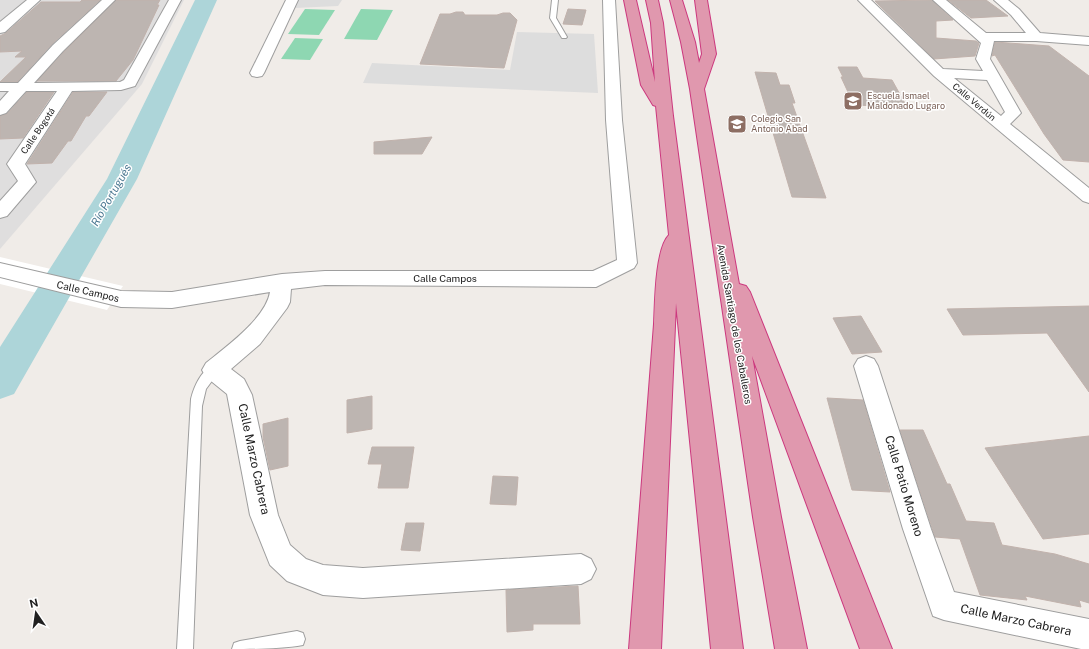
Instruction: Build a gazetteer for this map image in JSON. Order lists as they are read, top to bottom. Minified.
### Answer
{"streets":{"highway":["Avenida Santiago de los Caballeros"],"street":["Calle Verdún","Calle Bogotá","Calle Campos","Calle Marzo Cabrera","Calle Patio Moreno"]},"crossings":[["Calle Marzo Cabrera","Calle Patio Moreno"]],"water":["Río Portugués"],"places":{"school or university":["Escuela Ismael Maldonado Lugaro","Colegio San Antonio Abad"]},"north":"top"}
